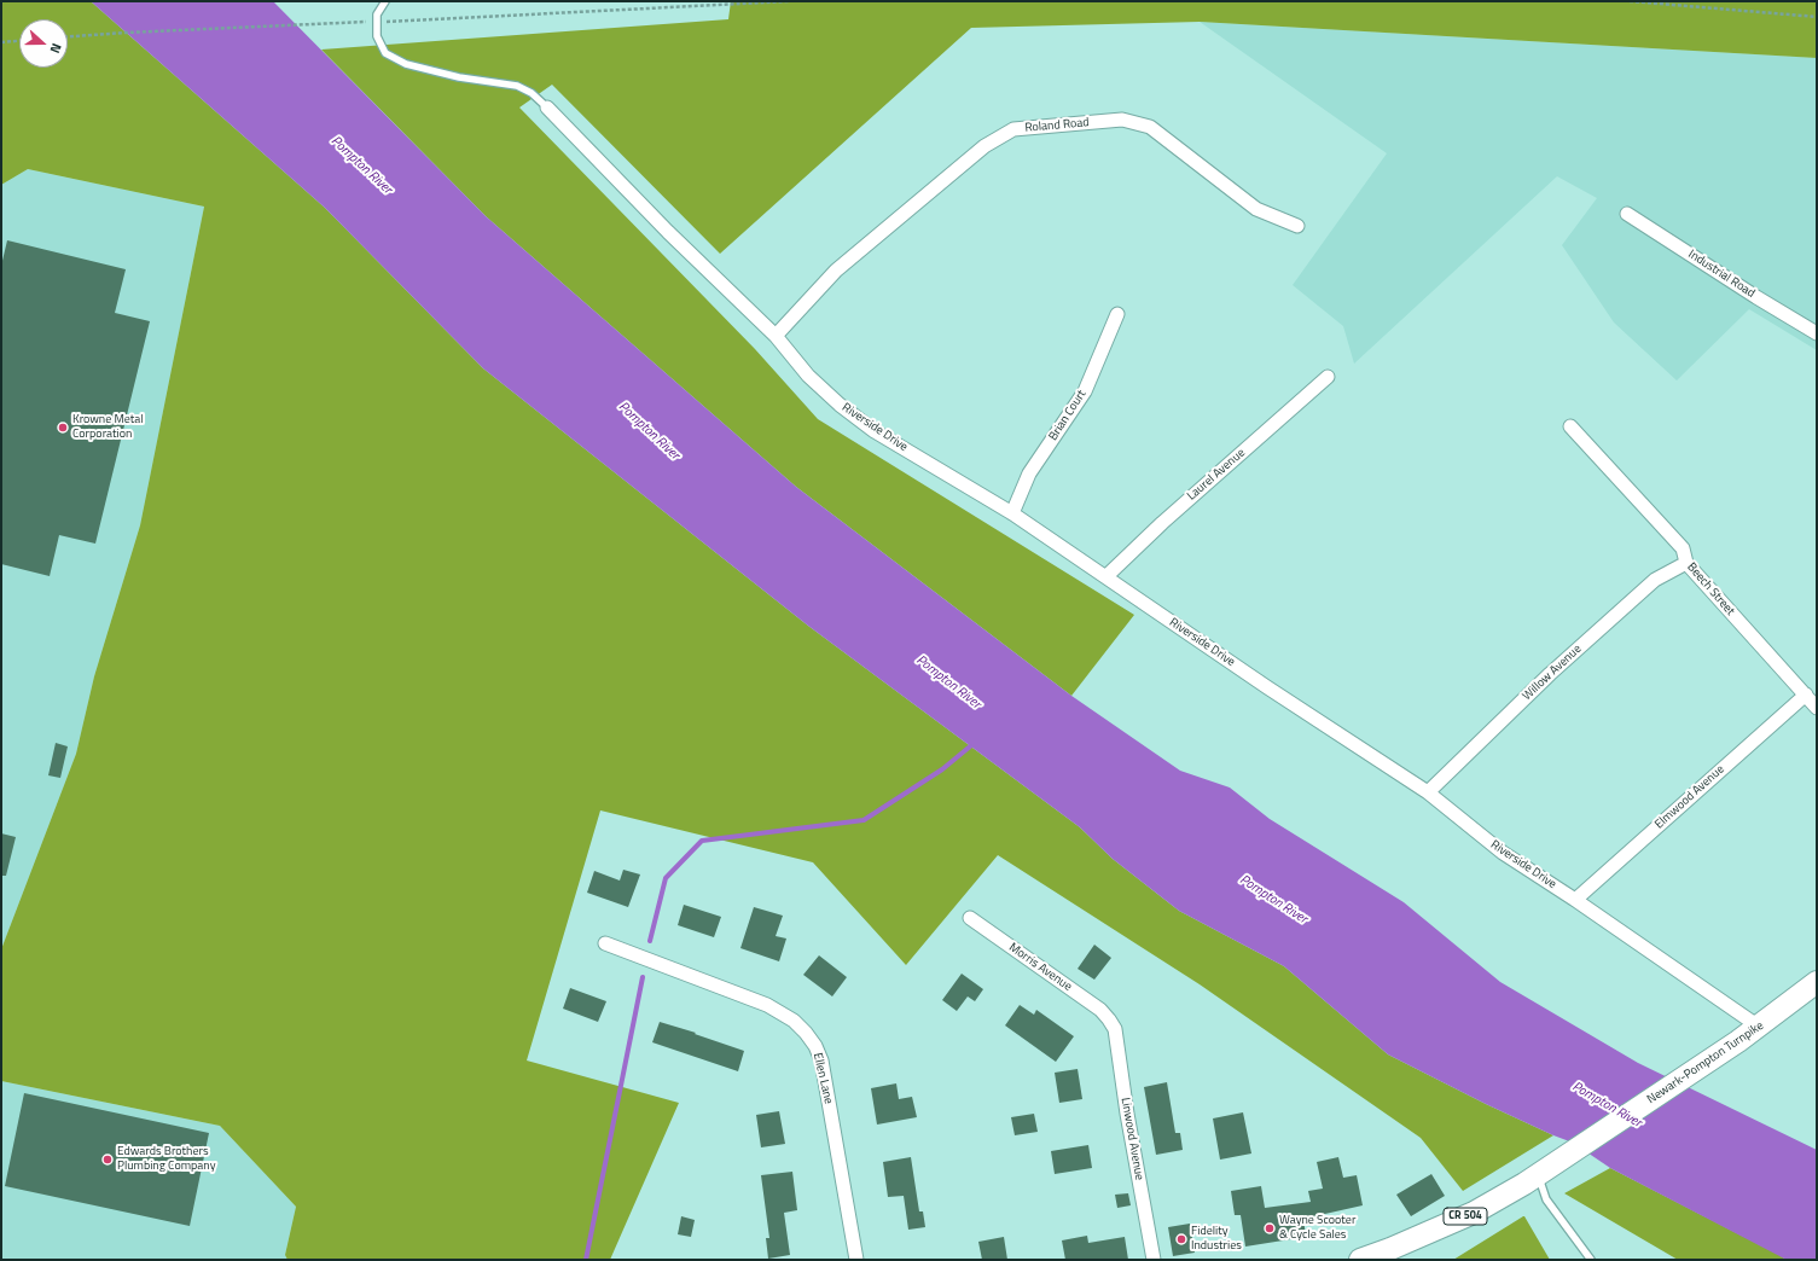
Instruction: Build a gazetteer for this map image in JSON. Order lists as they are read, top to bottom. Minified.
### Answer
{"streets":{"main road":["Newark-Pompton Turnpike","CR 504"],"street":["Roland Road","Industrial Road","Brian Court","Riverside Drive","Laurel Avenue","Beech Street","Willow Avenue","Elmwood Avenue","Morris Avenue","Ellen Lane","Linwood Avenue"]},"crossings":[["Roland Road","Riverside Drive"],["Brian Court","Riverside Drive"],["Riverside Drive","Laurel Avenue"],["Riverside Drive","Willow Avenue"],["Riverside Drive","Elmwood Avenue"],["Riverside Drive","Newark-Pompton Turnpike"],["Beech Street","Willow Avenue"],["Beech Street","Elmwood Avenue"],["Morris Avenue","Linwood Avenue"]],"water":["Pompton River"],"places":["Krowne Metal Corporation","Edwards Brothers Plumbing Company","Wayne Scooter & Cycle Sales","Fidelity Industries"],"north":"right"}
